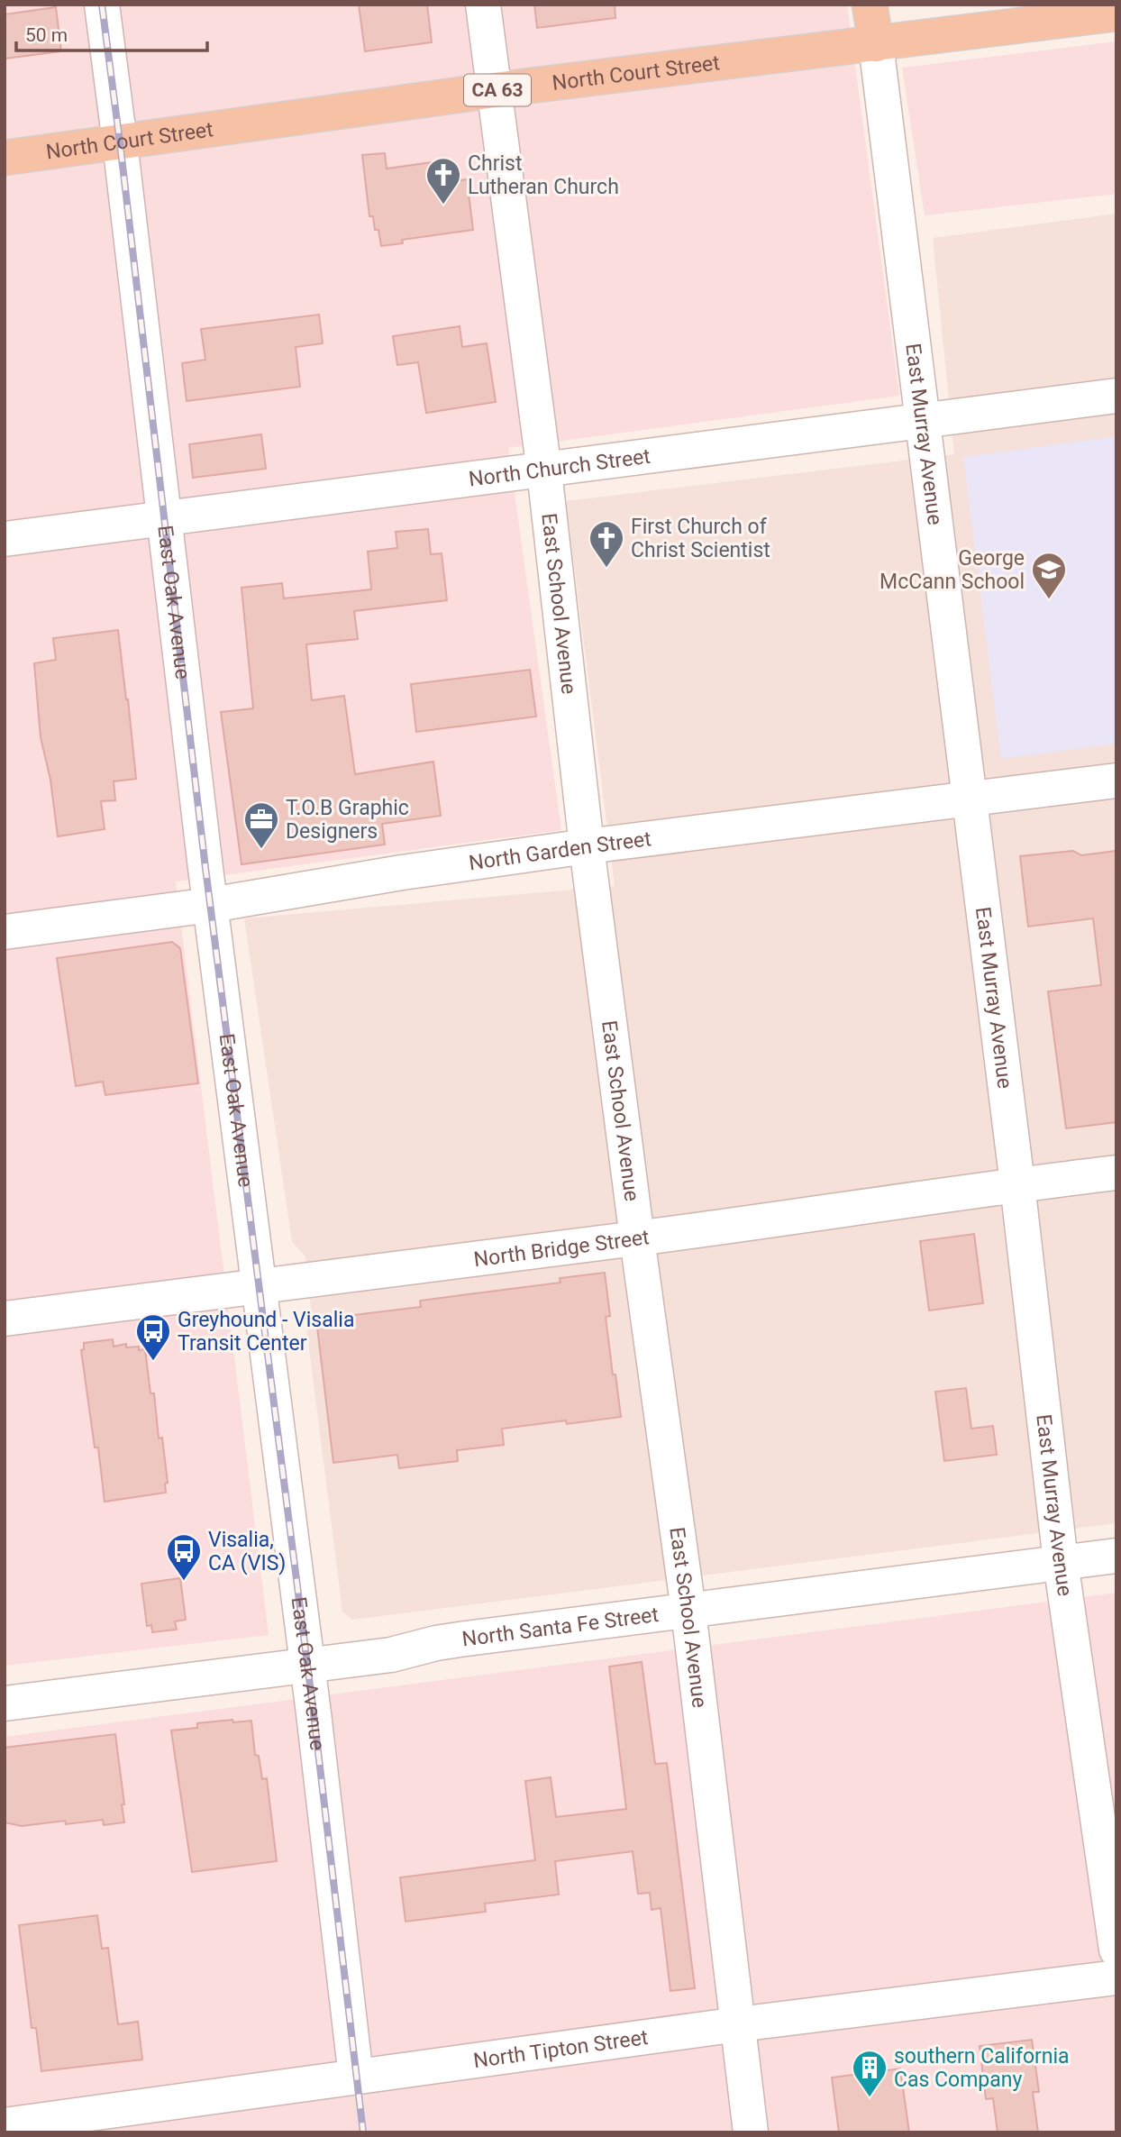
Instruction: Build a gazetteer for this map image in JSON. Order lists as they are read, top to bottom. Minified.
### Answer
{"streets":{"main road":["North Court Street","CA 63"],"street":["East Murray Avenue","North Church Street","East Oak Avenue","East School Avenue","North Garden Street","North Bridge Street","North Santa Fe Street","North Tipton Street"]},"crossings":[["North Court Street","East Murray Avenue"],["North Court Street","East Oak Avenue"],["North Court Street","East School Avenue"],["East Murray Avenue","North Church Street"],["East Murray Avenue","North Garden Street"],["East Murray Avenue","North Bridge Street"],["East Murray Avenue","North Santa Fe Street"],["North Church Street","East Oak Avenue"],["North Church Street","East School Avenue"],["East Oak Avenue","North Garden Street"],["East Oak Avenue","North Bridge Street"],["East Oak Avenue","North Santa Fe Street"],["East Oak Avenue","North Tipton Street"],["East School Avenue","North Garden Street"],["East School Avenue","North Bridge Street"],["East School Avenue","North Santa Fe Street"],["East School Avenue","North Tipton Street"]],"places":{"church":["Christ Lutheran Church","First Church of Christ Scientist"],"school or university":["George McCann School"],"office":["T.O.B Graphic Designers"],"bus stop":["Greyhound - Visalia Transit Center","Visalia, CA (VIS)"],"building":["southern California Cas Company"]},"scale_bar":"50 m"}
